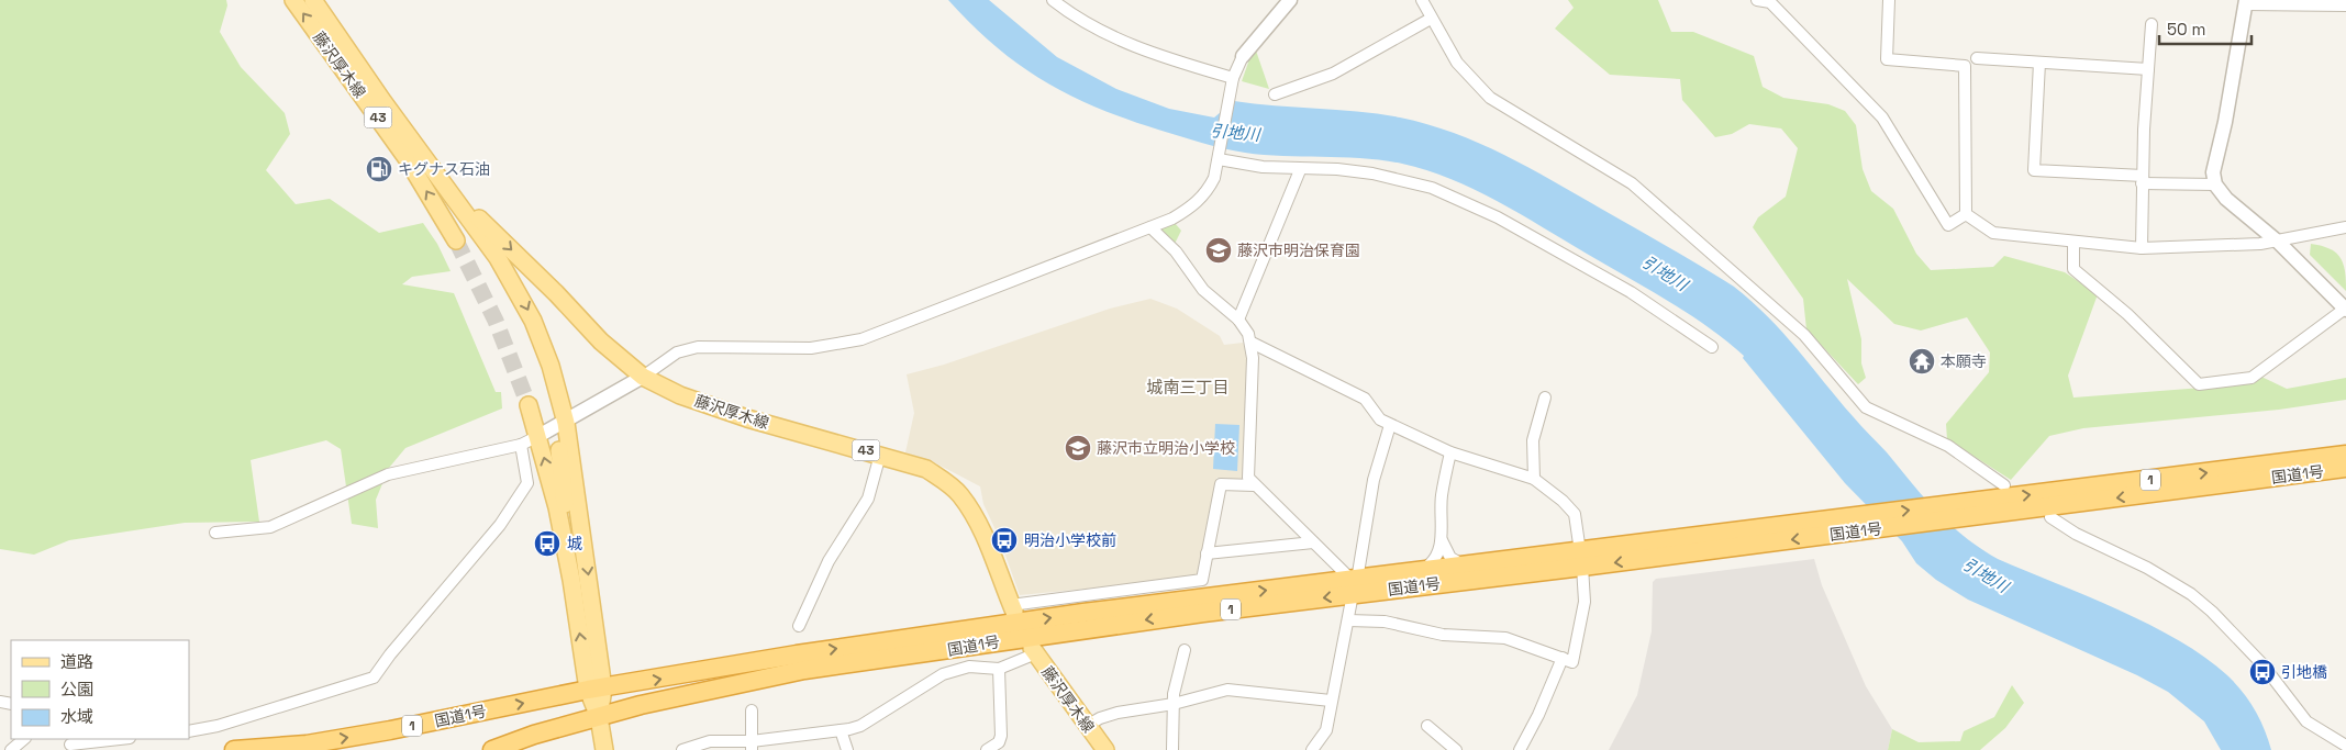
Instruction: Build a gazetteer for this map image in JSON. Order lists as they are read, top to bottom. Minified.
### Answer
{"streets":{"highway":["国道1号","1"],"main road":["藤沢厚木線","43"]},"crossings":[["藤沢厚木線","国道1号"]],"districts":["城南三丁目"],"water":["引地川"],"places":{"fuel station":["キグナス石油"],"school or university":["藤沢市明治保育園","藤沢市立明治小学校"],"temple":["本願寺"],"bus stop":["明治小学校前","城","引地橋"]},"legend":["道路","公園","水域"],"scale_bar":"50 m"}
